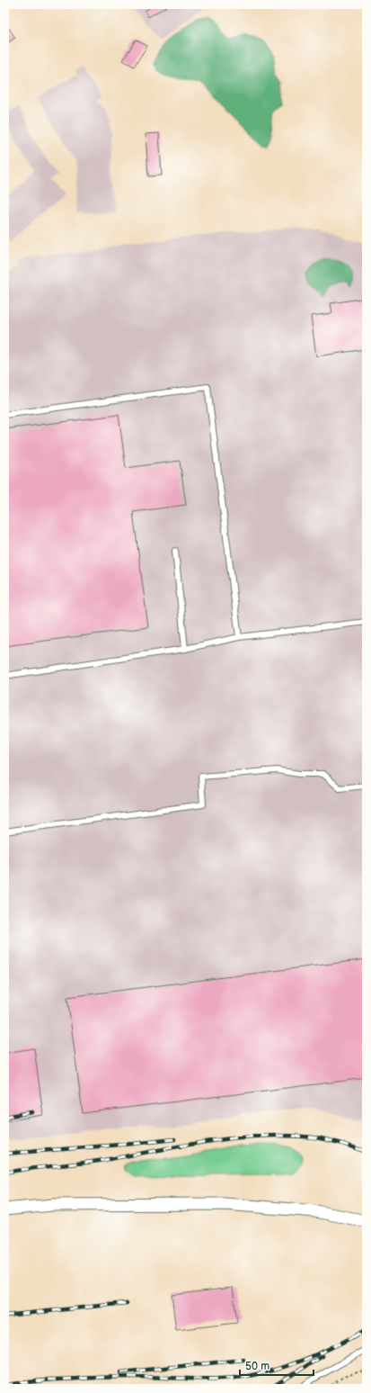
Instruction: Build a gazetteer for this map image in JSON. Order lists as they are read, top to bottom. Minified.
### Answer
{"scale_bar":"50 m"}
